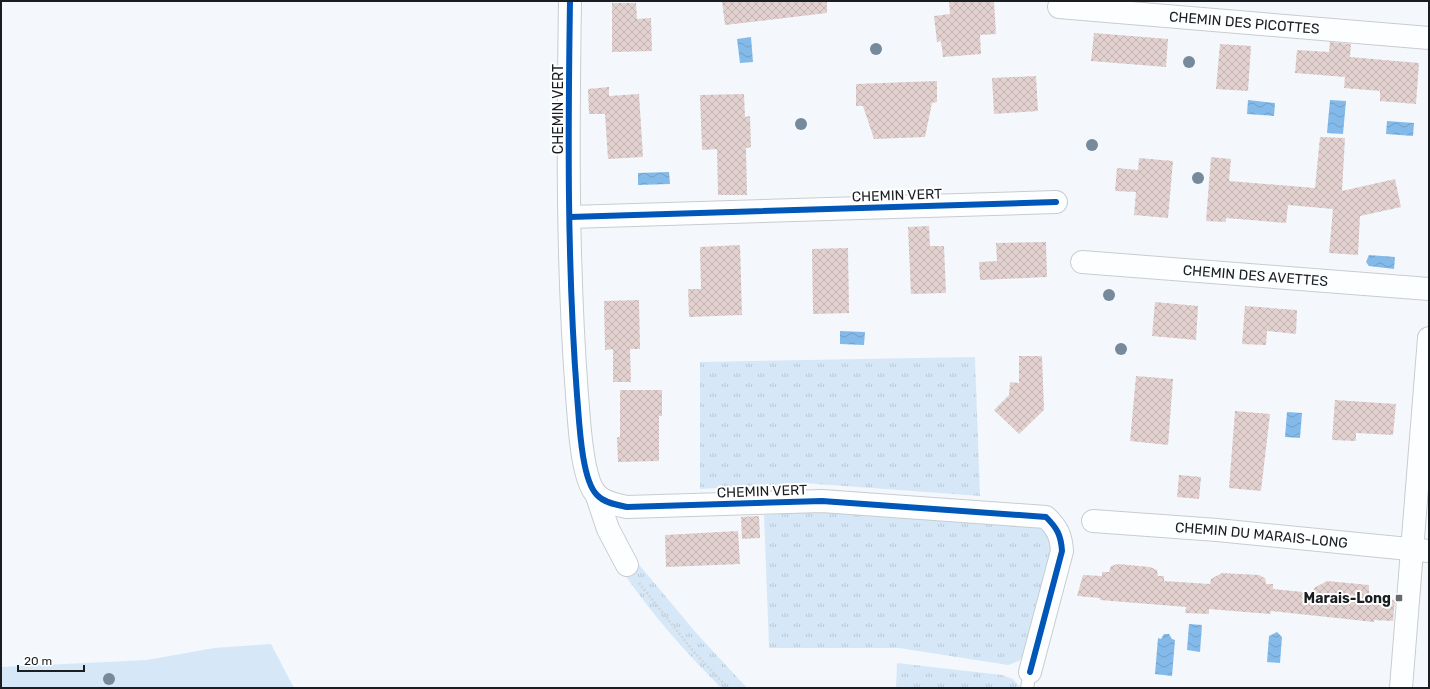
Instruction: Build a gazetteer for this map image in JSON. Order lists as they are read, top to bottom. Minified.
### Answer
{"streets":{"street":["CHEMIN DES PICOTTES","CHEMIN VERT","CHEMIN DES AVETTES","CHEMIN DU MARAIS-LONG"]},"places":{"transit":["Marais-Long"]},"scale_bar":"20 m"}
